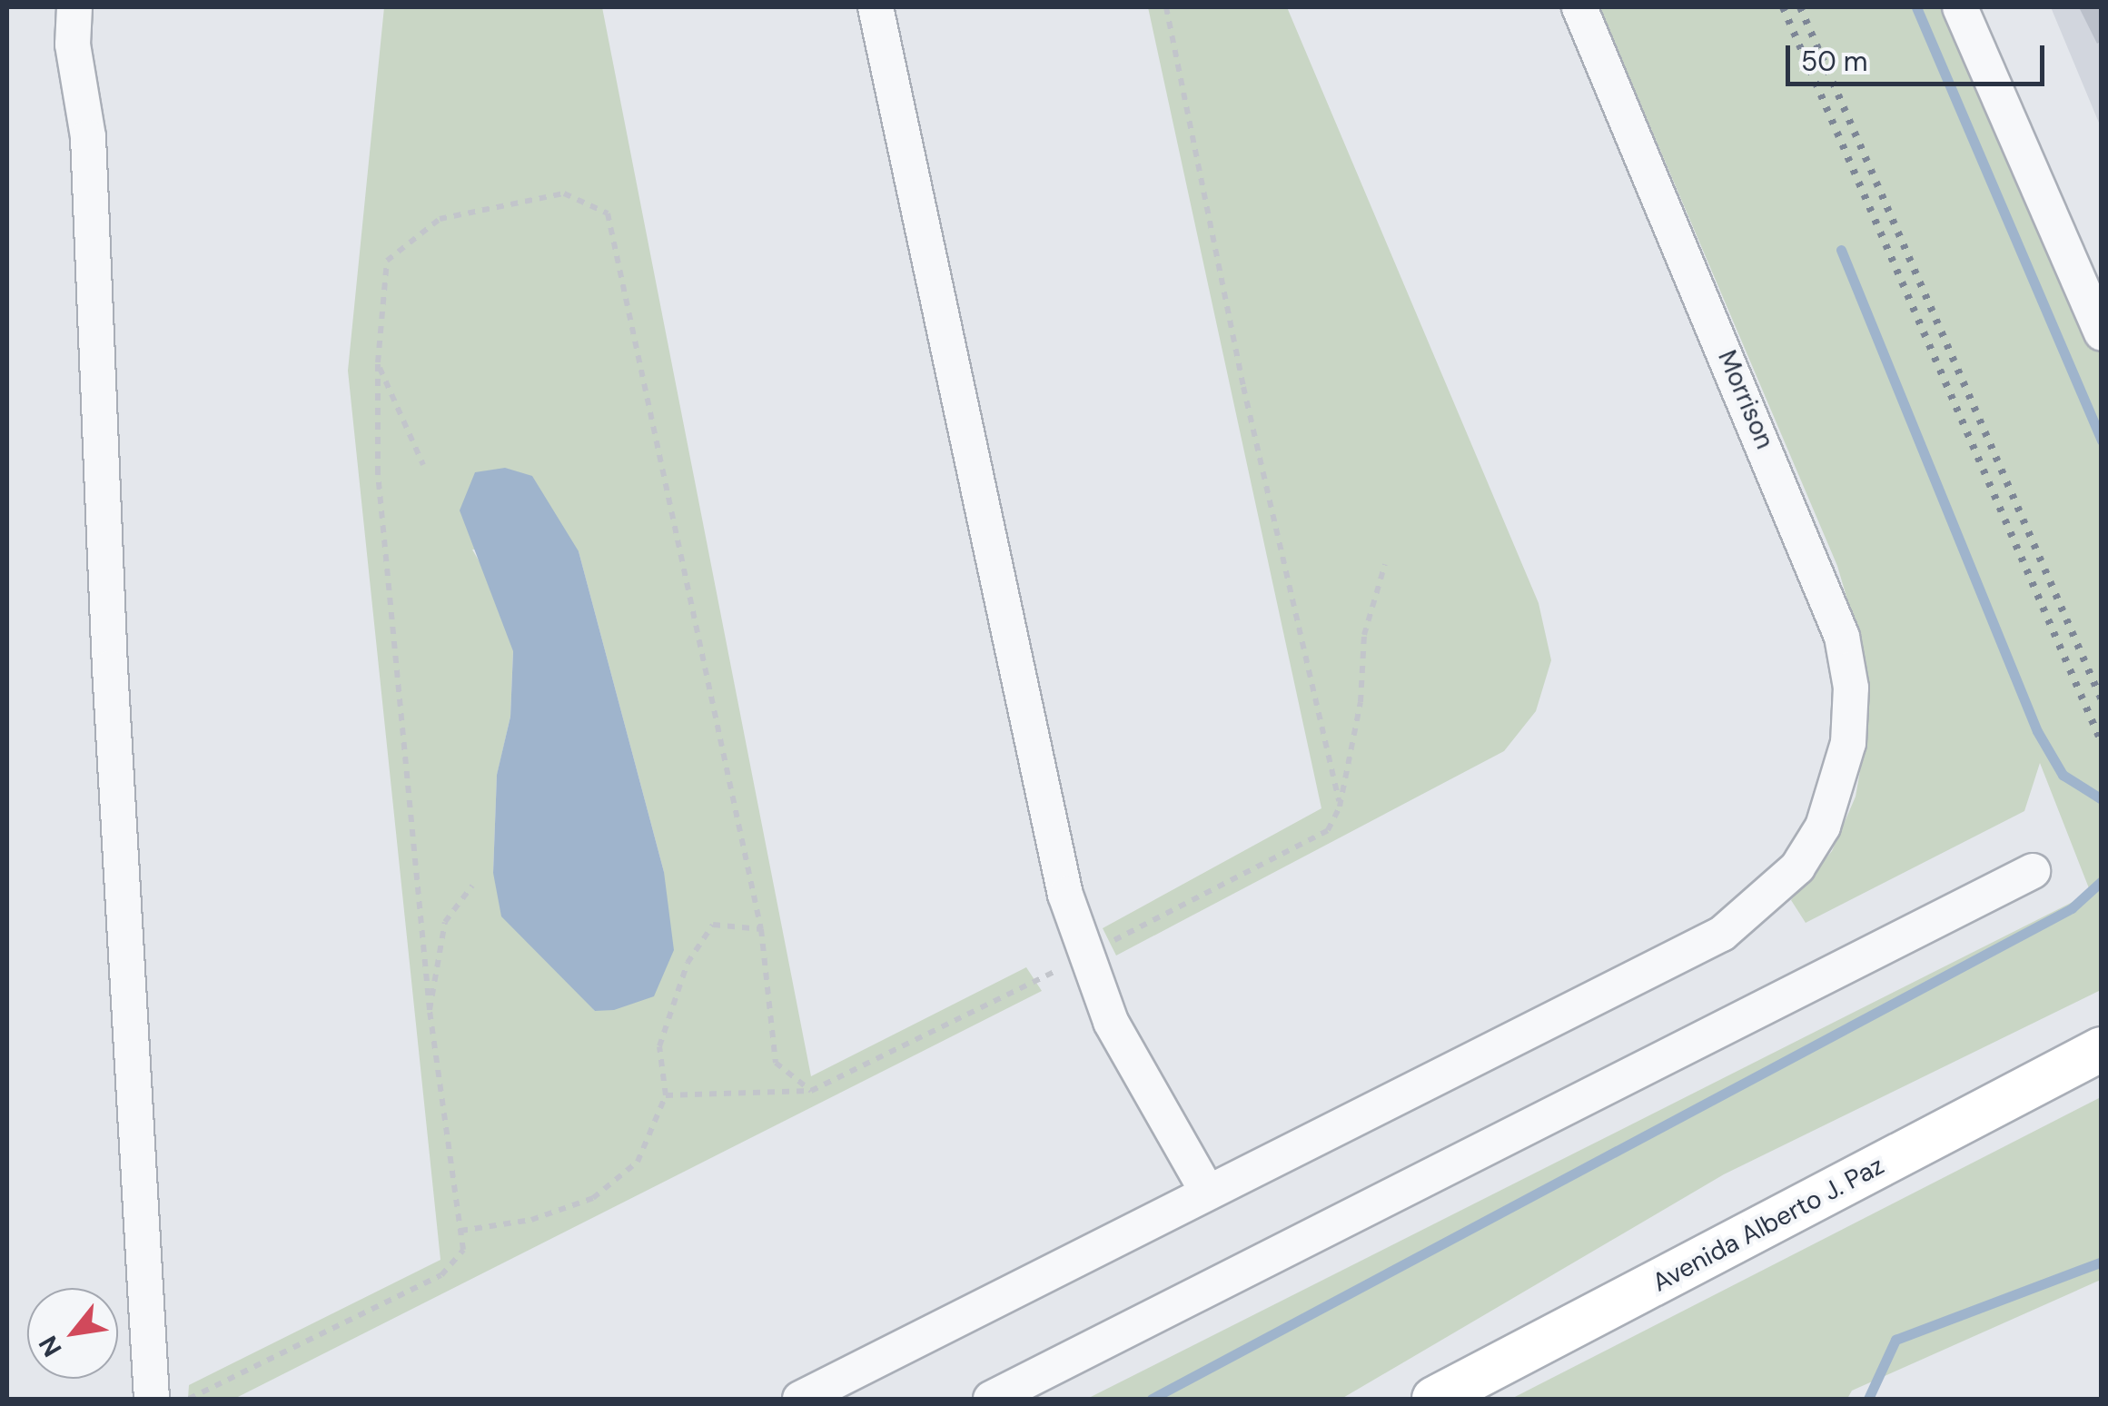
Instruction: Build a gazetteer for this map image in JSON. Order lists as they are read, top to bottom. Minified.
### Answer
{"streets":{"main road":["Avenida Alberto J. Paz"],"street":["Morrison"]},"scale_bar":"50 m","north":"bottom left"}
